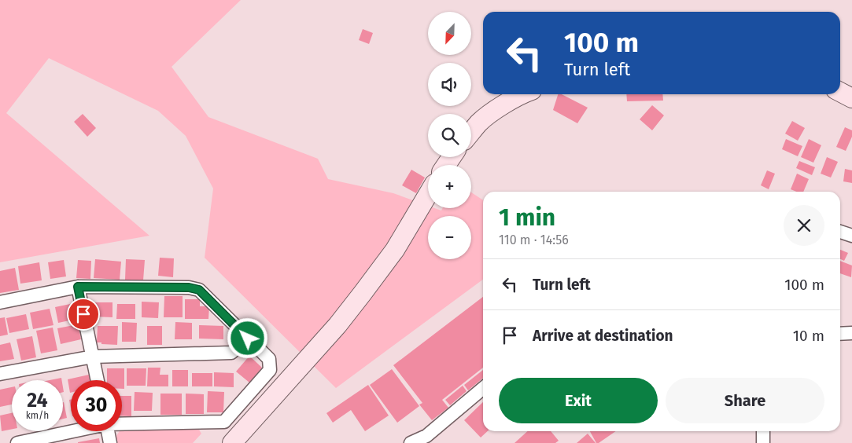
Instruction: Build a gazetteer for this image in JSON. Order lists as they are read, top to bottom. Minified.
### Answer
{"north":"bottom left","page":{"map_buttons":["+","−"],"turn":["100 m","Turn left"],"heading":["1 min","110 m · 14:56"],"list":[{"name":"Turn left","value":"100 m"},{"name":"Arrive at destination","value":"10 m"}],"buttons":["Exit","Share"],"speed":"24 km/h","limit":"30"}}
